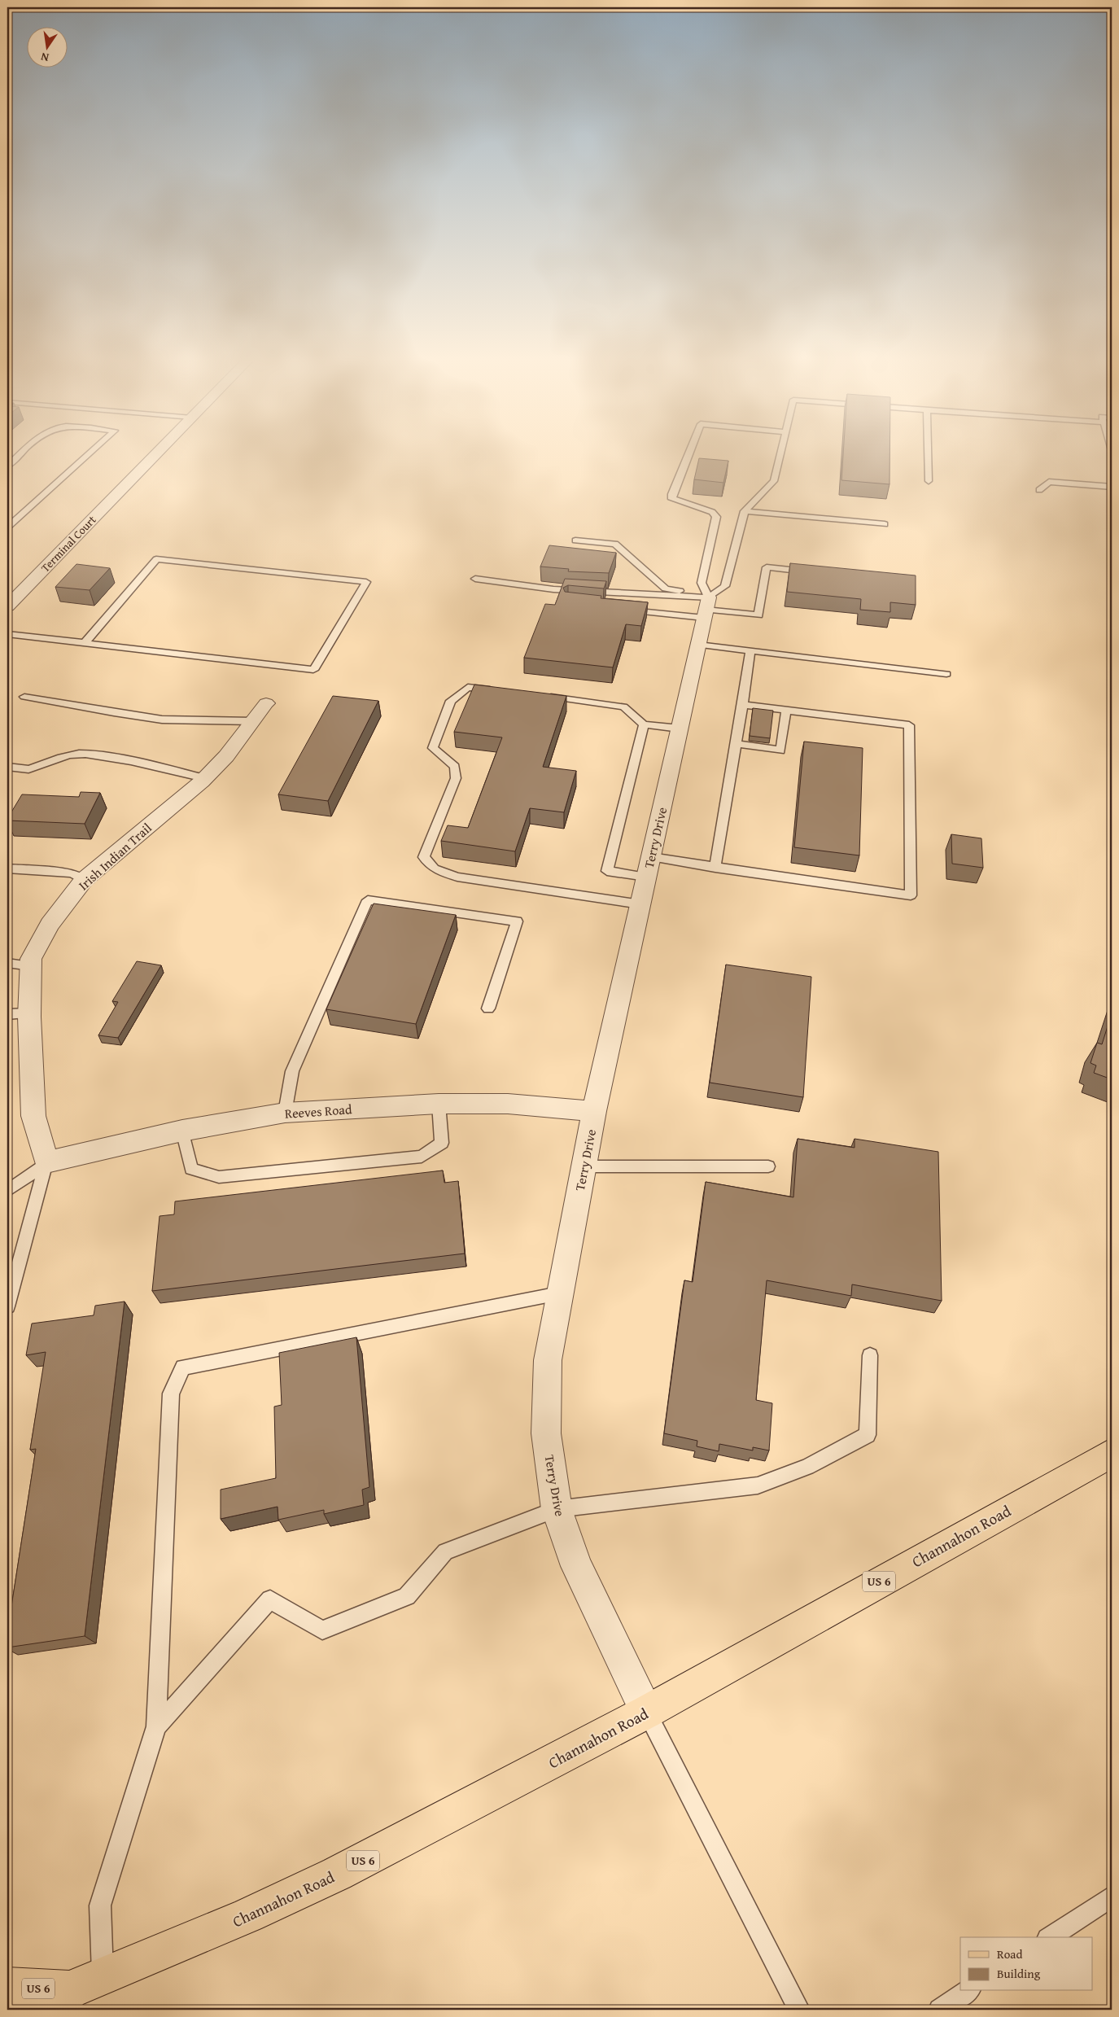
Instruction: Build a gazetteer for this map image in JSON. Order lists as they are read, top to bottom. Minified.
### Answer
{"streets":{"main road":["Channahon Road","US 6"],"street":["Terminal Court","Terry Drive","Irish Indian Trail","Reeves Road"]},"crossings":[["Terry Drive","Reeves Road"],["Terry Drive","Channahon Road"],["Irish Indian Trail","Reeves Road"]],"legend":["Road","Building"],"north":"bottom"}
